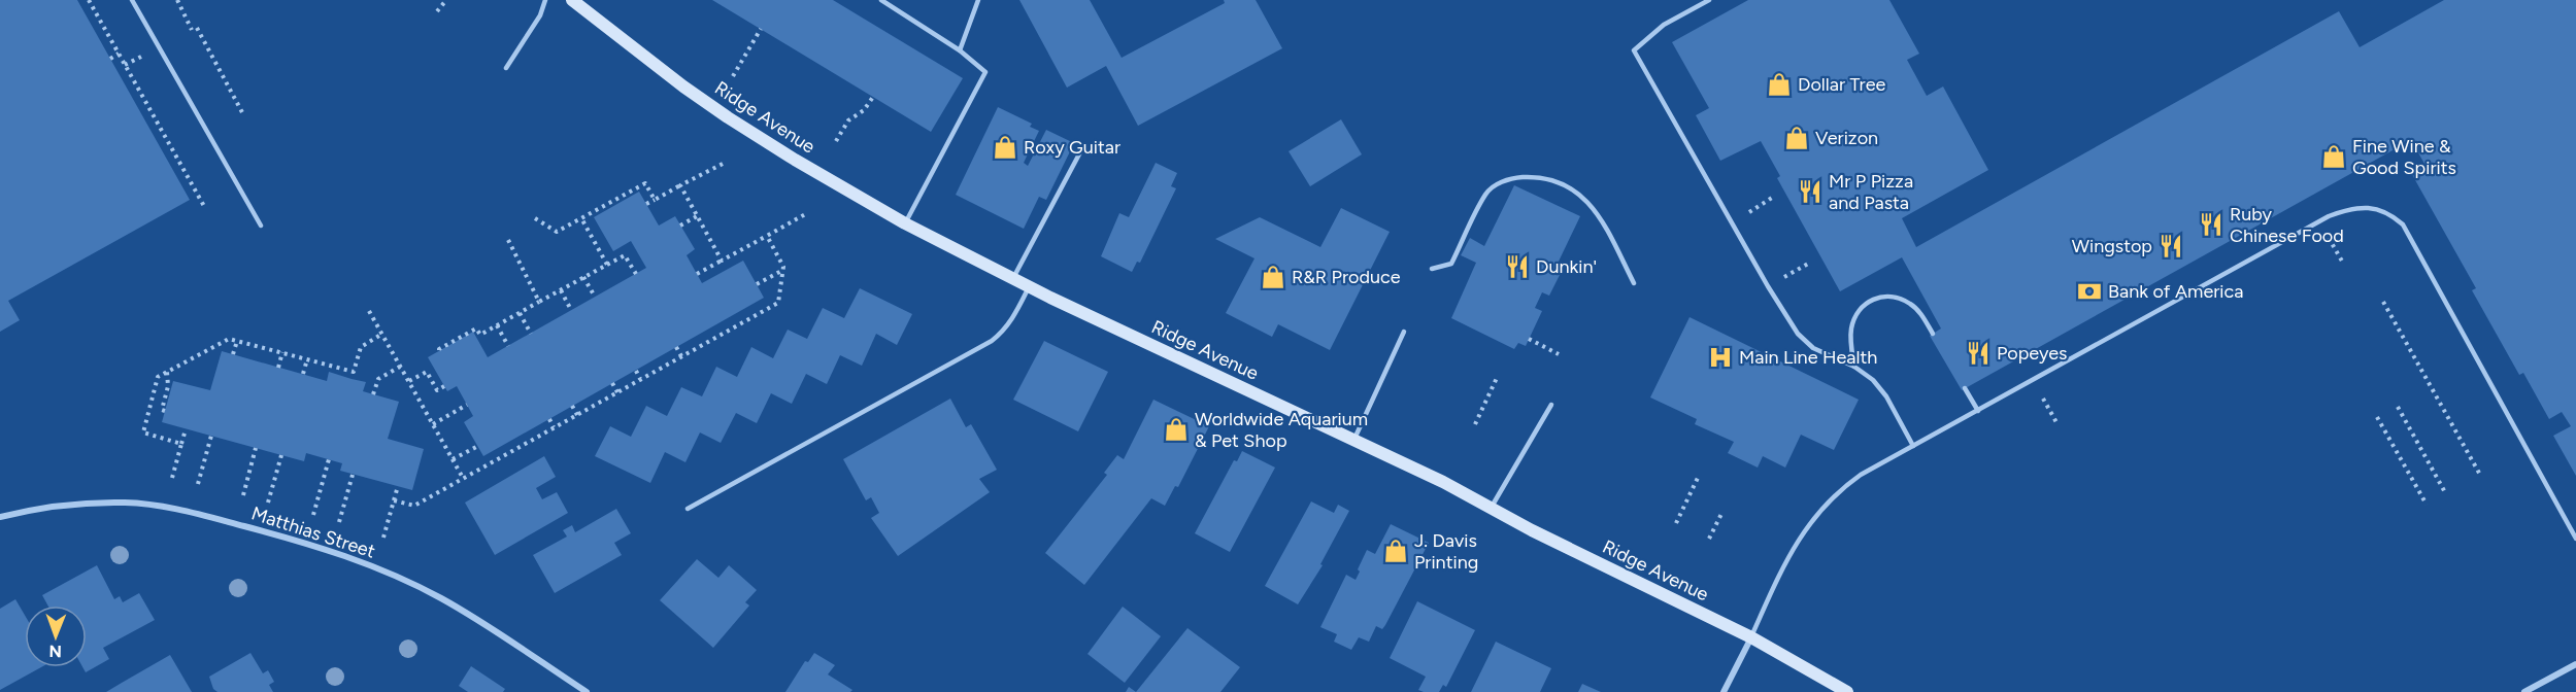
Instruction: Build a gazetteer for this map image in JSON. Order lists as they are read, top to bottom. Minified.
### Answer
{"streets":{"main road":["Ridge Avenue"],"street":["Matthias Street"]},"places":{"shop":["Dollar Tree","Verizon","Roxy Guitar","Fine Wine & Good Spirits","R&R Produce","Worldwide Aquarium & Pet Shop","J. Davis Printing"],"restaurant":["Mr P Pizza and Pasta","Ruby Chinese Food","Wingstop","Dunkin'","Popeyes"],"bank":["Bank of America"],"hospital":["Main Line Health"]},"north":"bottom"}
